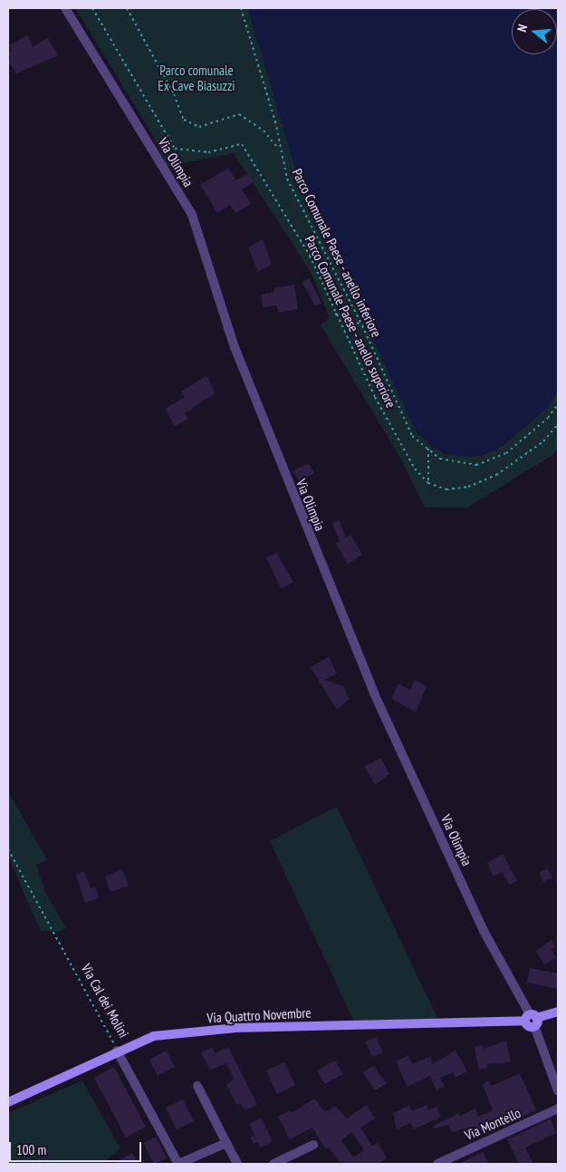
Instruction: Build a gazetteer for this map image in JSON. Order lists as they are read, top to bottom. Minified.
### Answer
{"streets":{"main road":["Via Quattro Novembre"],"street":["Via Olimpia","Via Cal dei Molini","Via Montello"],"path":["Parco Comunale Paese - anello inferiore","Parco Comunale Paese - anello superiore"]},"crossings":[["Via Olimpia","Via Quattro Novembre"],["Via Cal dei Molini","Via Quattro Novembre"]],"parks":["Parco comunale Ex Cave Biasuzzi"],"scale_bar":"100 m","north":"left"}
